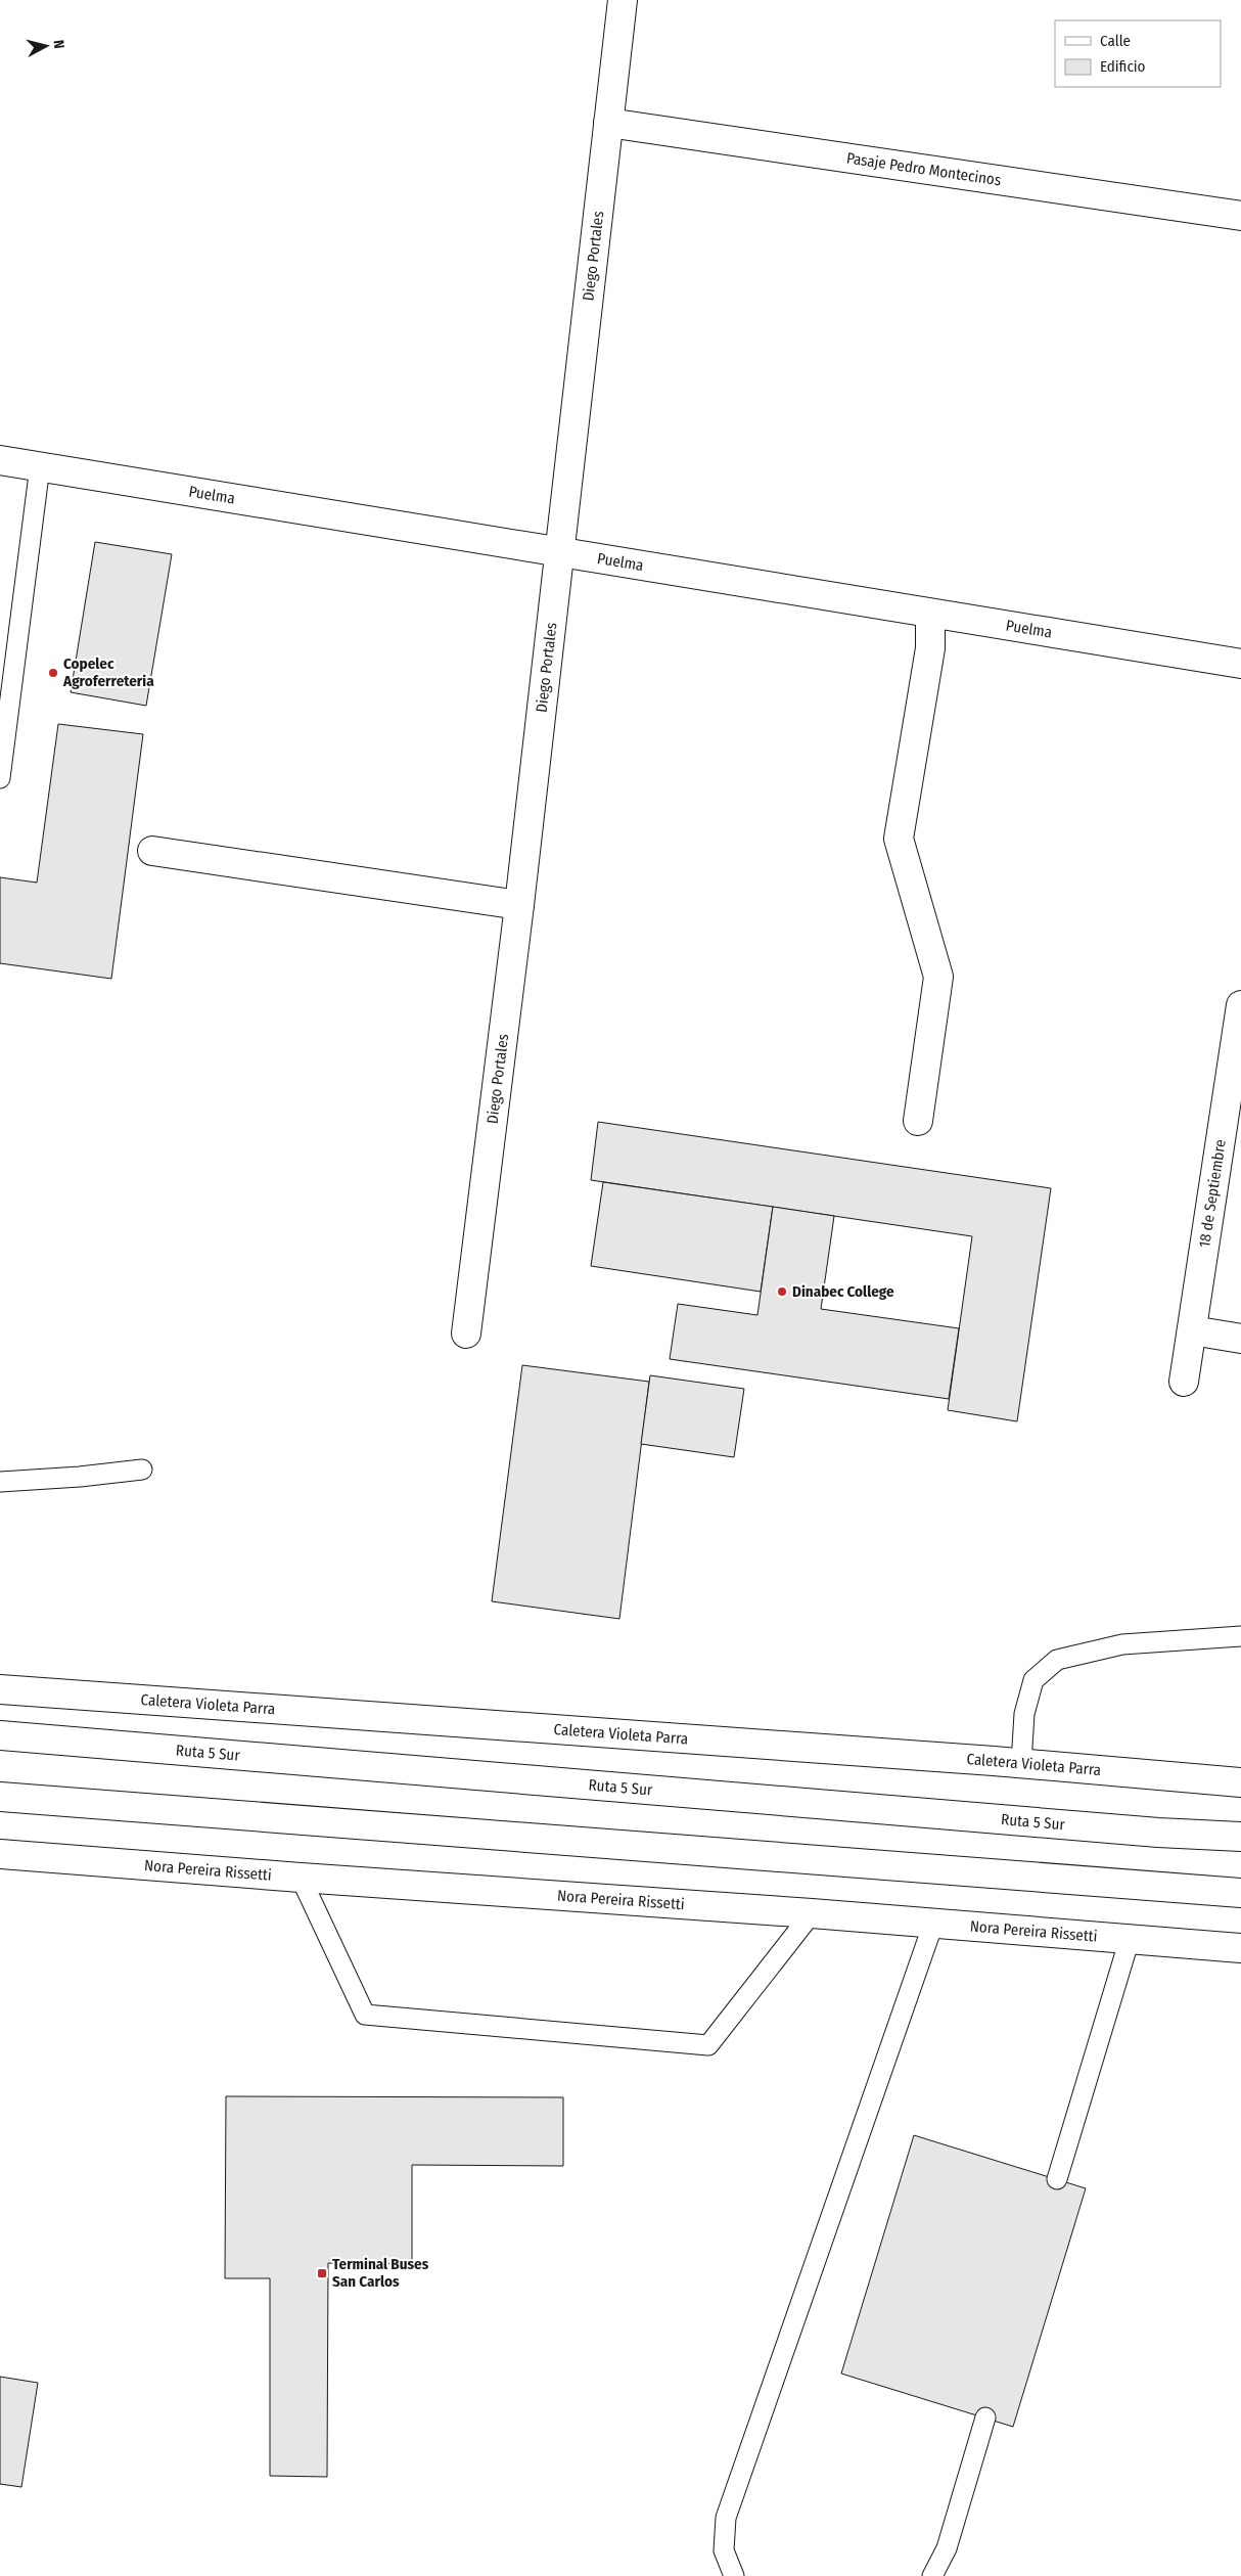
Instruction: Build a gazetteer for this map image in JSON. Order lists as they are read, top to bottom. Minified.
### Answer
{"streets":{"main road":["Pasaje Pedro Montecinos","Diego Portales","Puelma","18 de Septiembre","Caletera Violeta Parra","Ruta 5 Sur","Nora Pereira Rissetti"]},"crossings":[["Pasaje Pedro Montecinos","Diego Portales"],["Diego Portales","Puelma"]],"places":{"other":["Copelec Agroferreteria","Dinabec College"],"transit":["Terminal Buses San Carlos"]},"legend":["Calle","Edificio"],"north":"right"}
